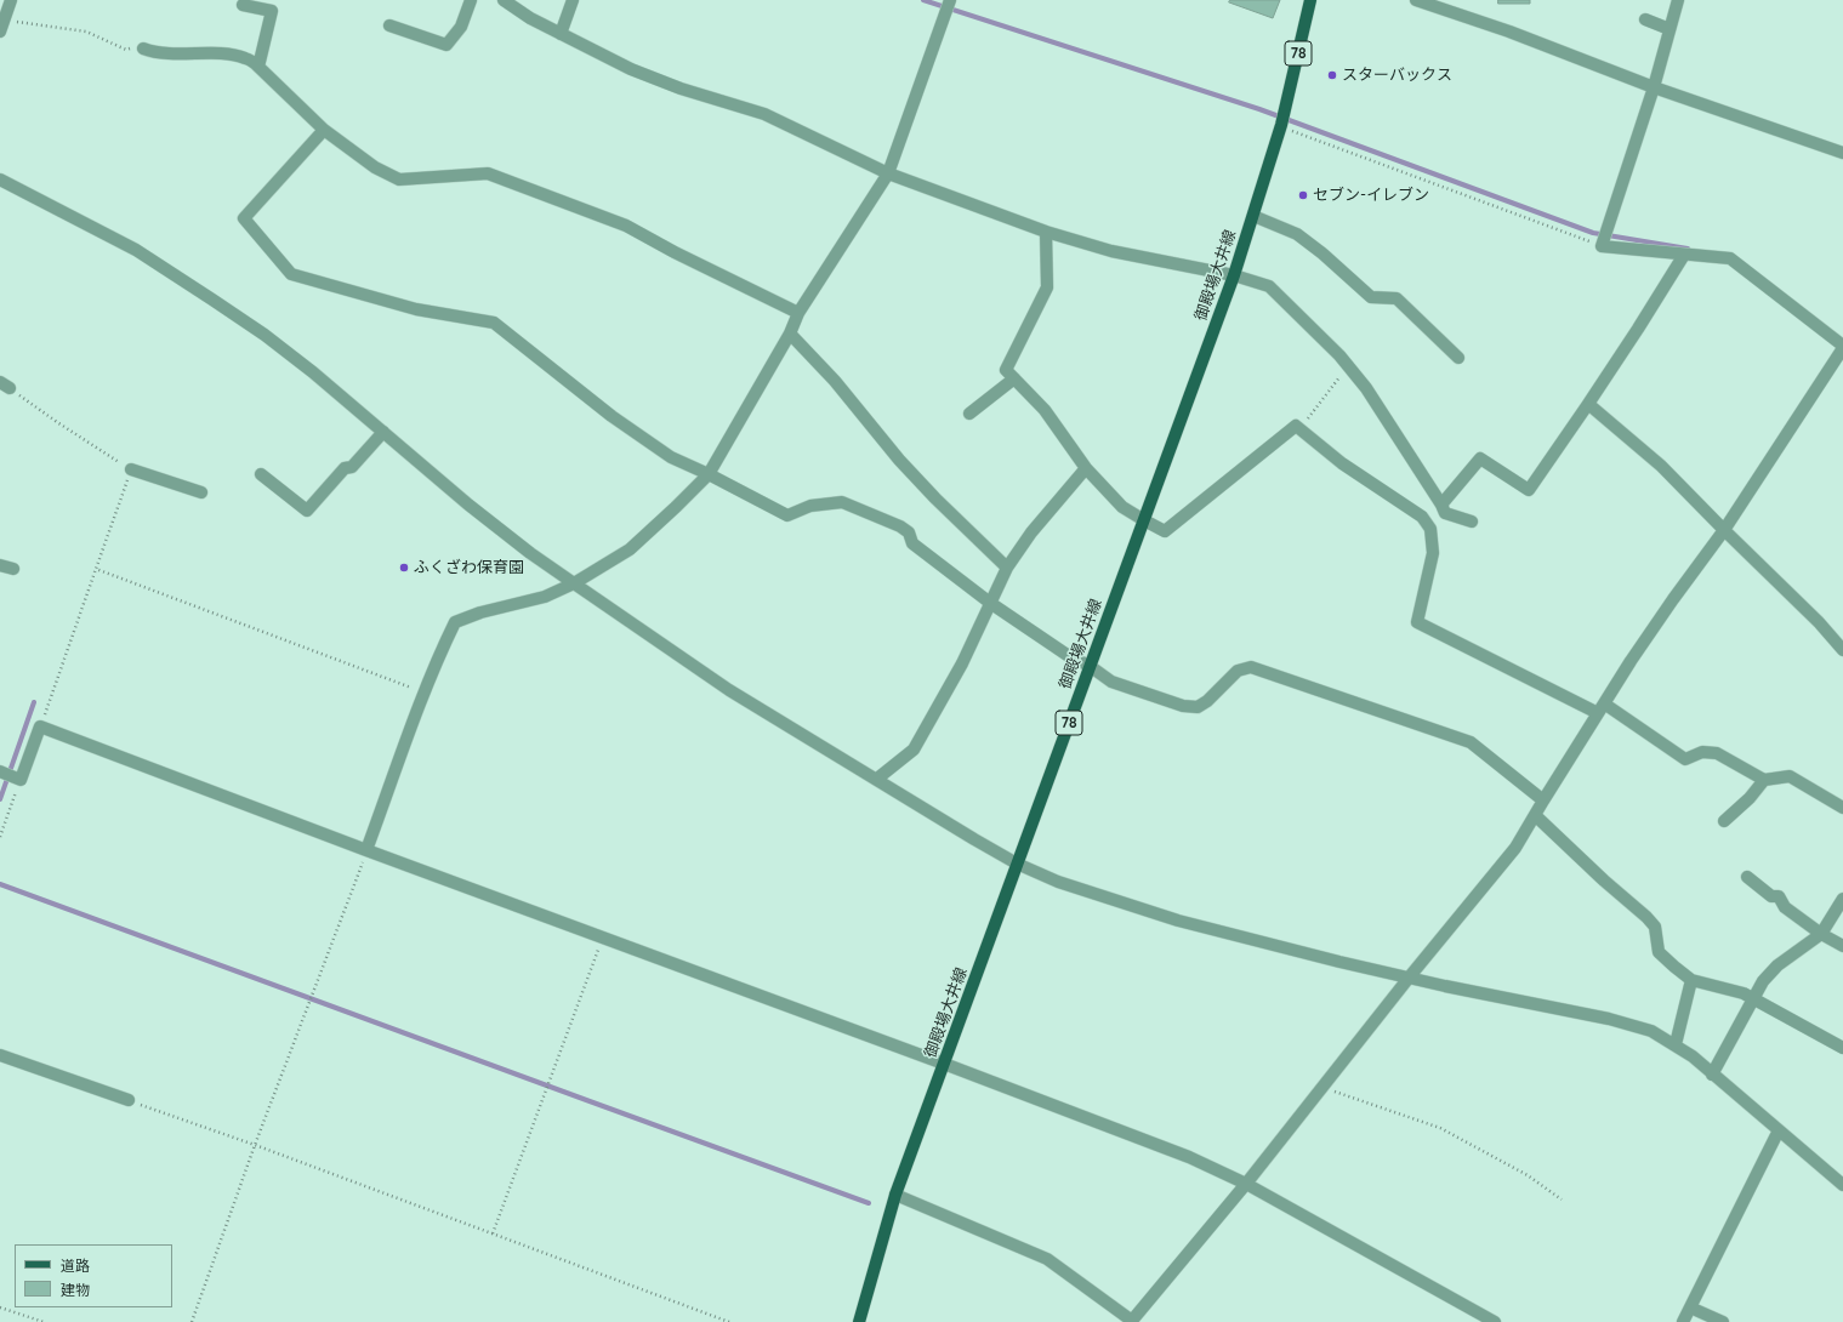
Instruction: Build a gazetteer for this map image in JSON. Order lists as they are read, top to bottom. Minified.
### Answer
{"streets":{"main road":["78","御殿場大井線"]},"places":["スターバックス","セブン-イレブン","ふくざわ保育園"],"legend":["道路","建物"]}
